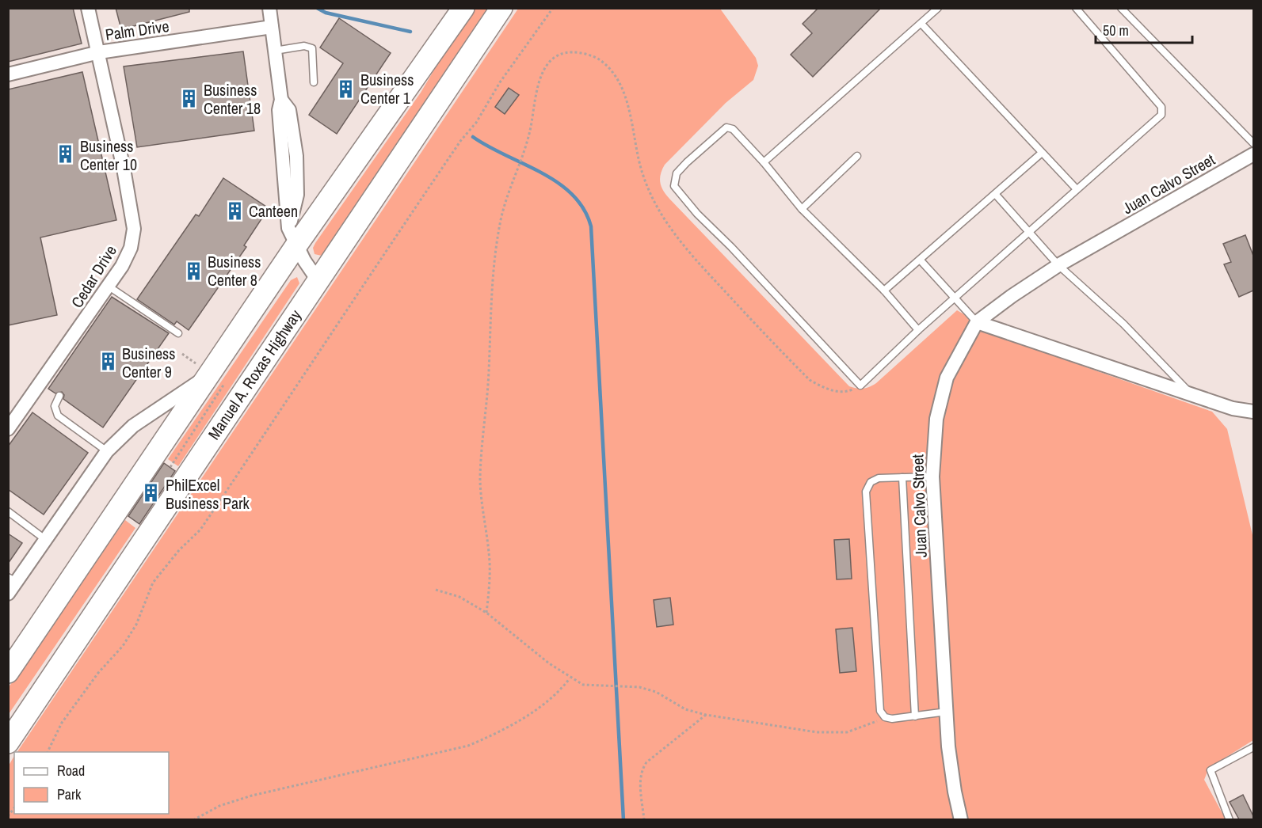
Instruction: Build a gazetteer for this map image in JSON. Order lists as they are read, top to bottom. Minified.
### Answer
{"streets":{"main road":["Manuel A. Roxas Highway"],"street":["Palm Drive","Juan Calvo Street","Cedar Drive"]},"crossings":[["Palm Drive","Cedar Drive"]],"places":{"building":["Business Center 1","Business Center 18","Business Center 10","Canteen","Business Center 8","Business Center 9","PhilExcel Business Park"]},"legend":["Road","Park"],"scale_bar":"50 m"}
